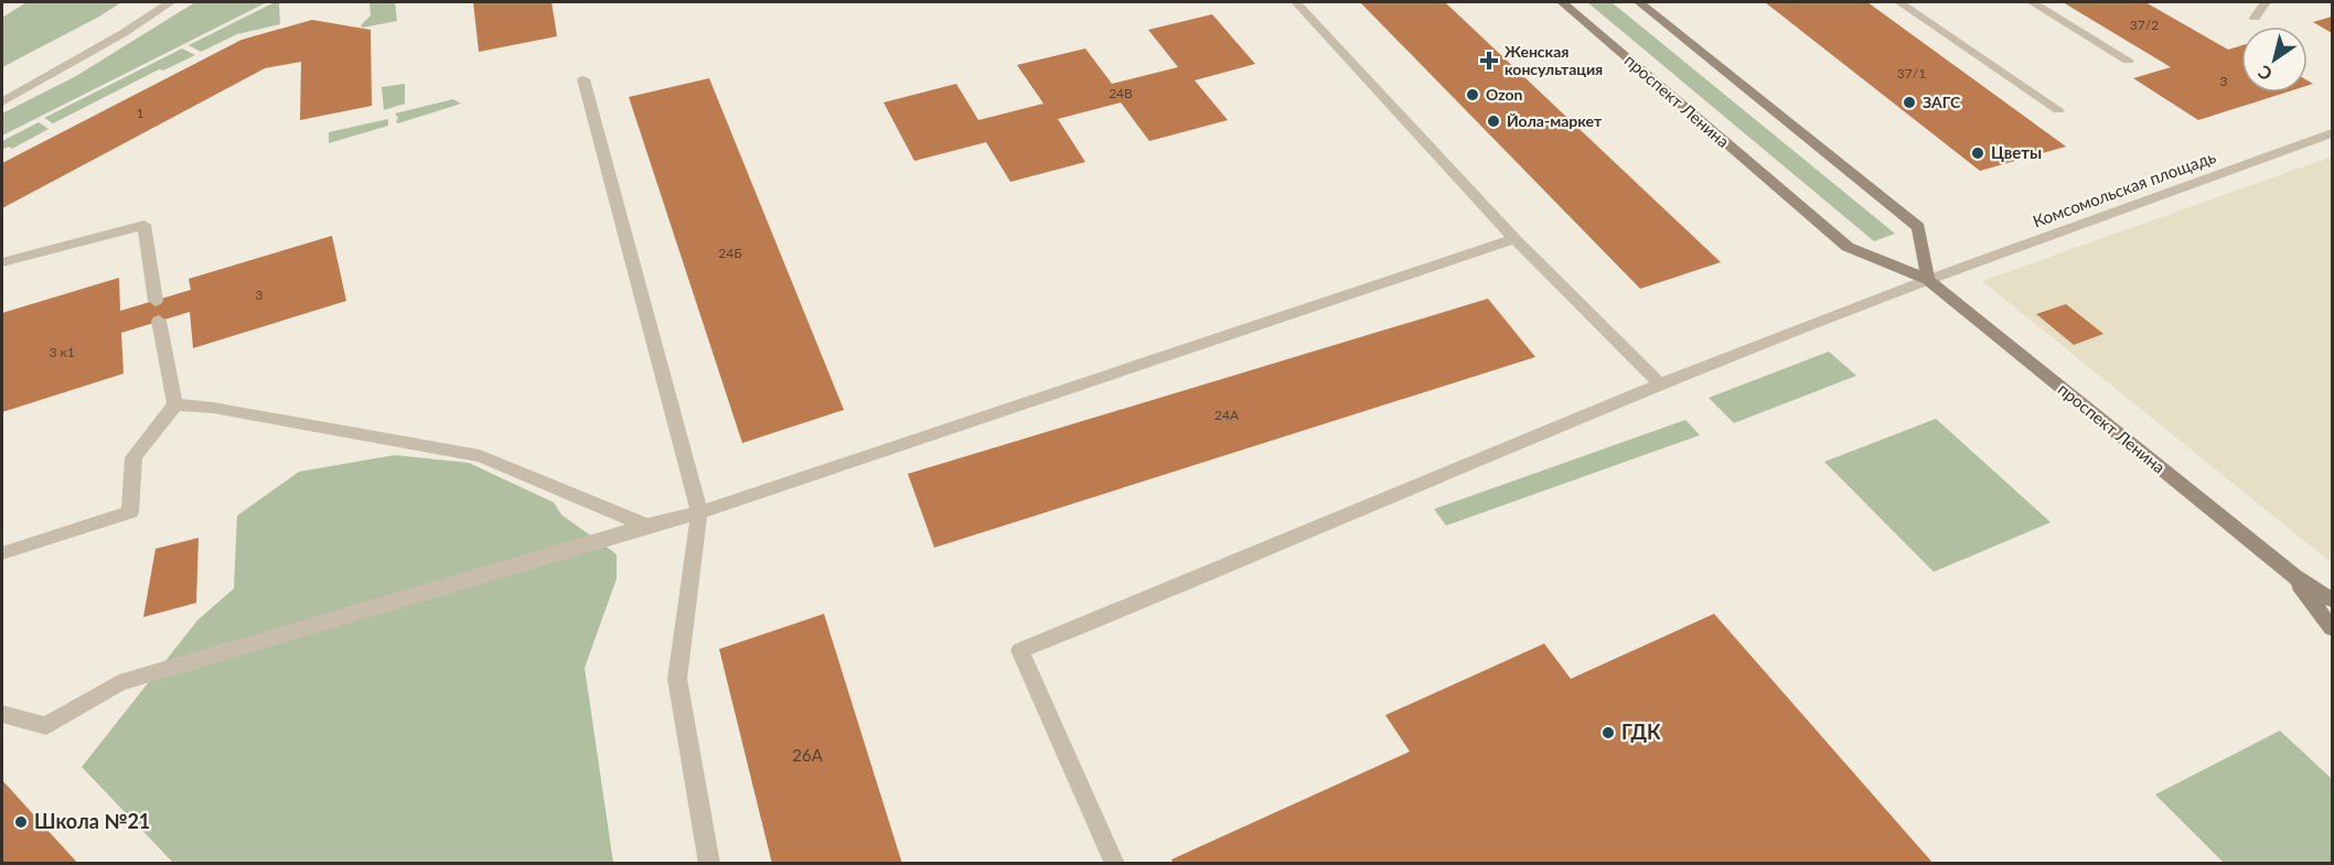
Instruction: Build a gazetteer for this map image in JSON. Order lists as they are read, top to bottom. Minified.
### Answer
{"streets":{"main road":["проспект Ленина"],"street":["Комсомольская площадь"]},"crossings":[["проспект Ленина","Комсомольская площадь"]],"places":{"health":["Женская консультация"],"other":["Ozon","ЗАГС","Йола-маркет","Цветы","ГДК","Школа №21"]},"house_numbers":["37/2","37/1","3","24В","1","24Б","3","3 к1","24А","26А"],"north":"bottom left"}
